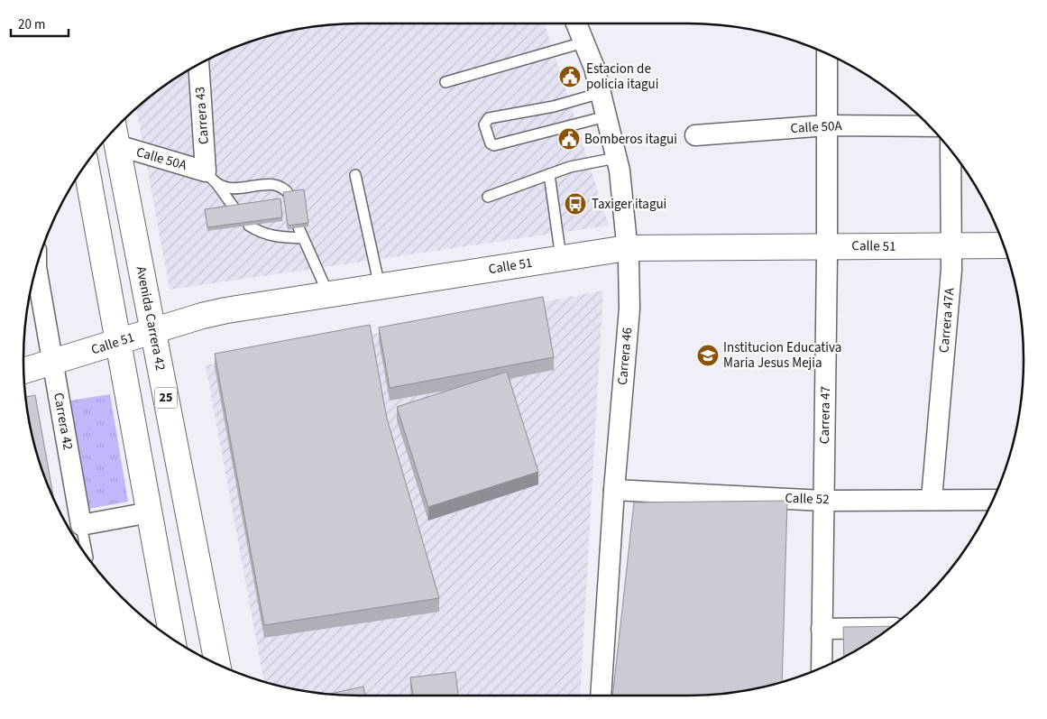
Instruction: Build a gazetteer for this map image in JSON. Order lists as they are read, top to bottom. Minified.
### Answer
{"streets":{"main road":["Calle 51","Avenida Carrera 42","25"],"street":["Carrera 43","Calle 50A","Carrera 47A","Carrera 46","Carrera 47","Carrera 42","Calle 52"]},"crossings":[["Carrera 43","Calle 50A"],["Calle 50A","Avenida Carrera 42"],["Calle 50A","Carrera 47"],["Calle 51","Avenida Carrera 42"],["Calle 51","Carrera 47A"],["Calle 51","Carrera 46"],["Calle 51","Carrera 47"],["Calle 51","Carrera 42"],["Carrera 47A","Calle 52"],["Carrera 46","Calle 52"],["Carrera 47","Calle 52"]],"places":{"public building":["Estacion de policia itagui","Bomberos itagui"],"bus stop":["Taxiger itagui"],"school or university":["Institucion Educativa Maria Jesus Mejia"]},"scale_bar":"20 m"}
